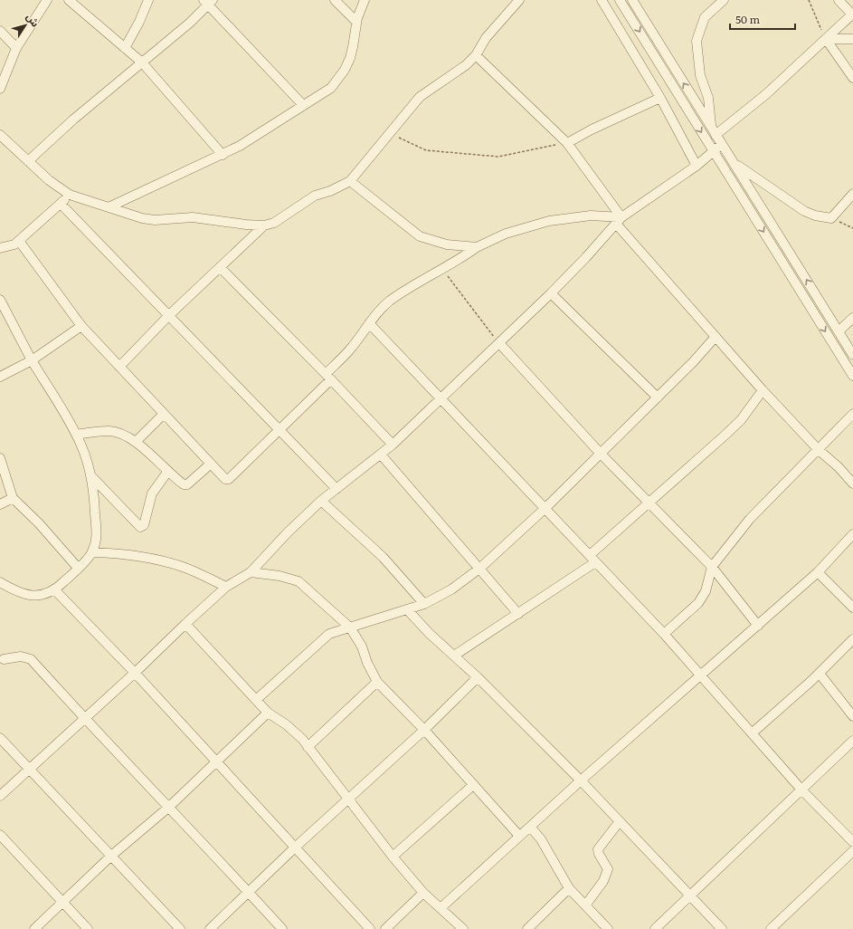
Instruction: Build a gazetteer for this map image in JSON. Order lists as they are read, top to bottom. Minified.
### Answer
{"scale_bar":"50 m","north":"top right"}
